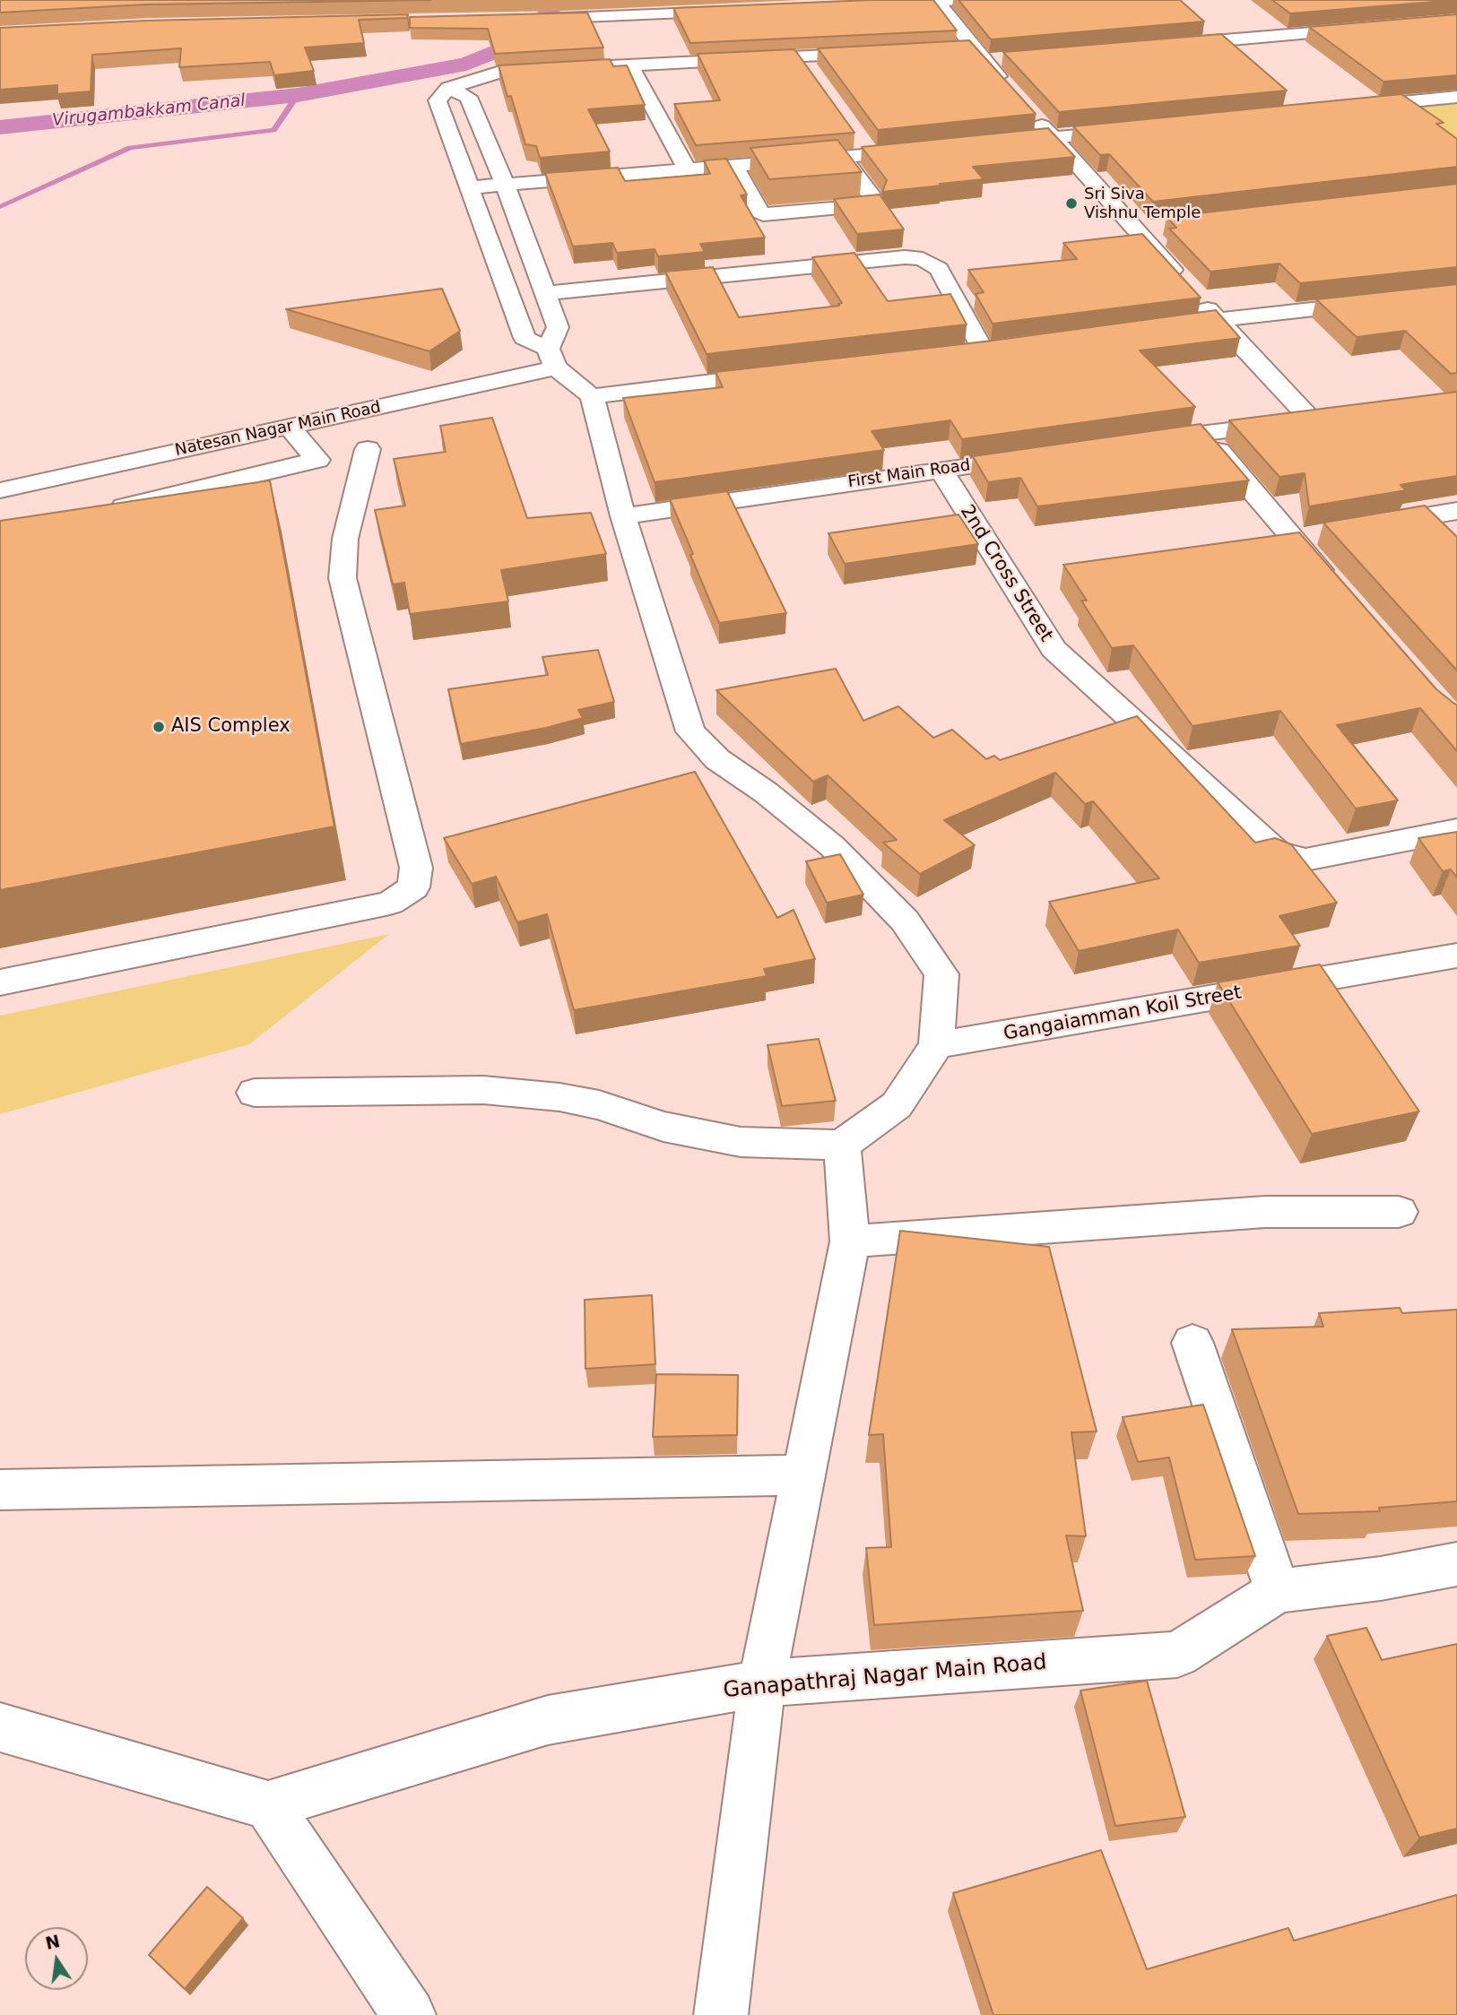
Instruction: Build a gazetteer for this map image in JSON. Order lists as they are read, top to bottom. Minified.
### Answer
{"streets":{"street":["Natesan Nagar Main Road","First Main Road","2nd Cross Street","Gangaiamman Koil Street","Ganapathraj Nagar Main Road"]},"crossings":[["First Main Road","2nd Cross Street"]],"water":["Virugambakkam Canal"],"places":["Sri Siva Vishnu Temple","AIS Complex"],"north":"top"}
